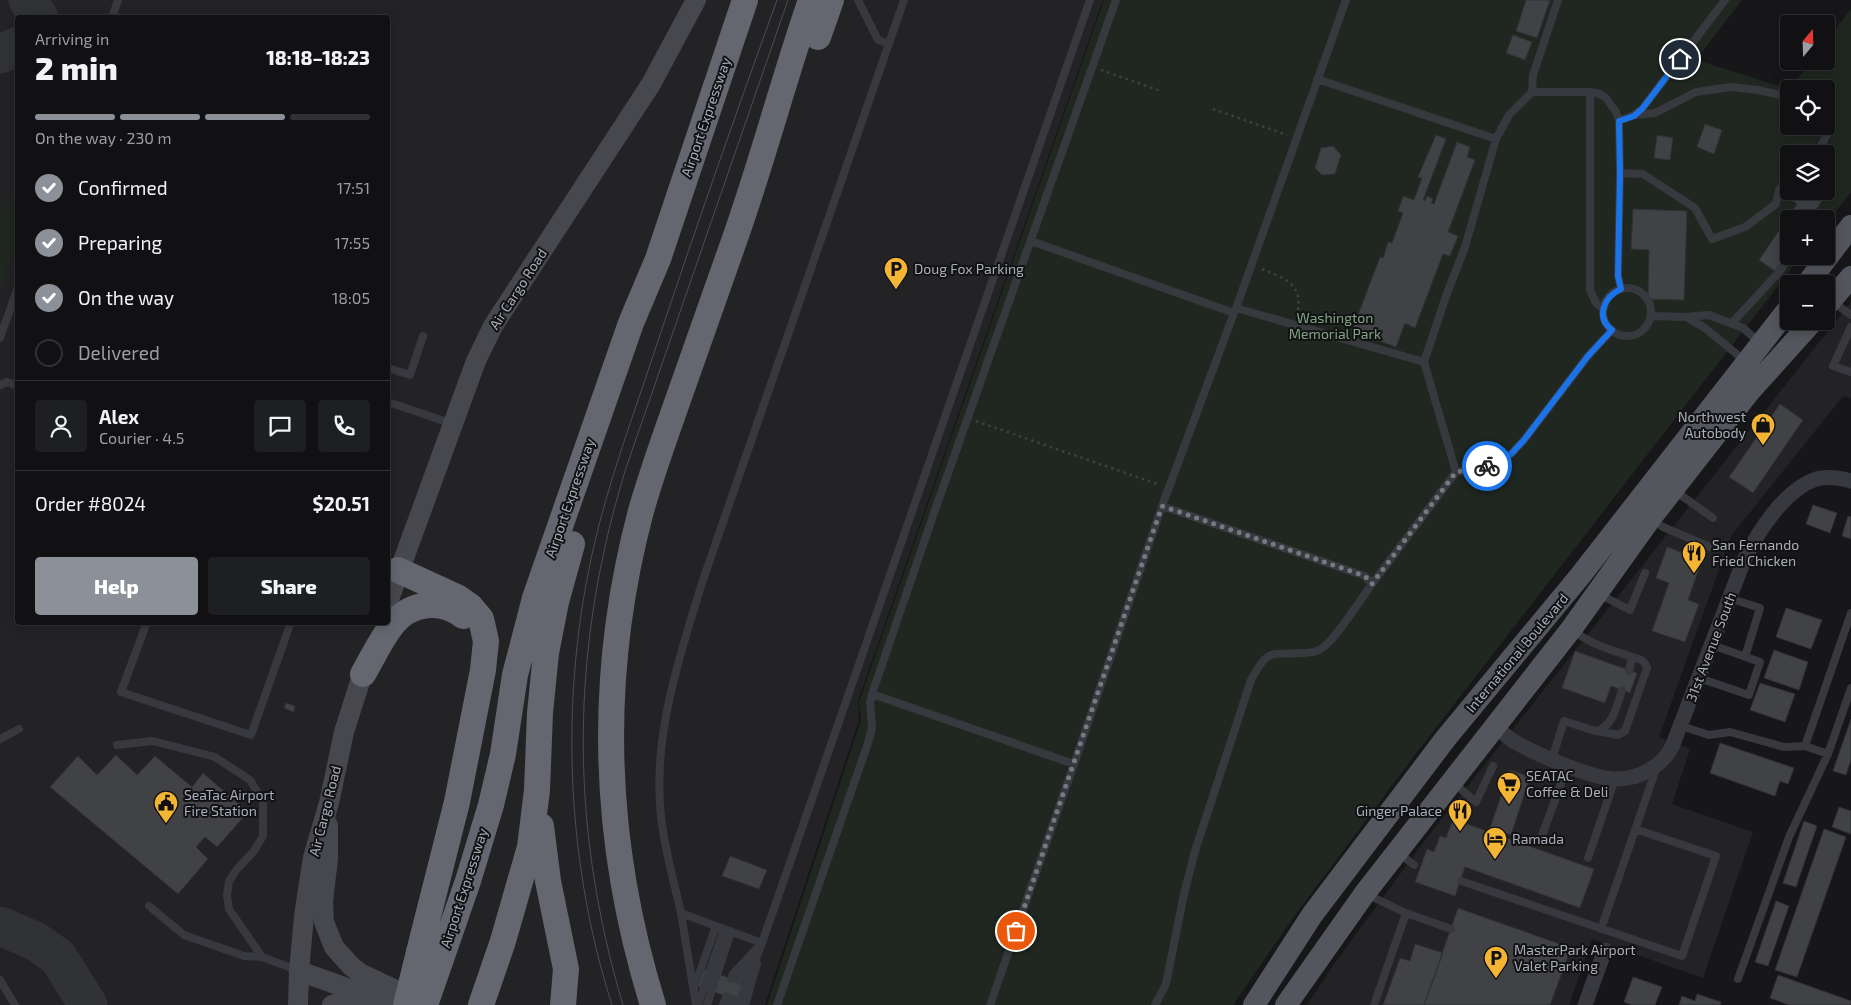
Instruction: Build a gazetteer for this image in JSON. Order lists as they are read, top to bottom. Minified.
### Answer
{"streets":{"highway":["Airport Expressway"],"main road":["International Boulevard"],"street":["Air Cargo Road","31st Avenue South"]},"parks":["Washington Memorial Park"],"places":{"parking":["Doug Fox Parking","MasterPark Airport Valet Parking"],"shop":["Northwest Autobody"],"restaurant":["San Fernando Fried Chicken","Ginger Palace"],"supermarket":["SEATAC Coffee & Deli"],"public building":["SeaTac Airport Fire Station"],"hotel":["Ramada"]},"north":"top","page":{"map_buttons":["+","−"],"heading":["2 min","Arriving in","18:18–18:23"],"panel":["Alex","Courier · 4.5","Order #8024","$20.51"],"bar":"On the way · 230 m","list":[["Confirmed","17:51"],["Preparing","17:55"],["On the way","18:05"],"Delivered"],"buttons":["Help","Share"]}}
